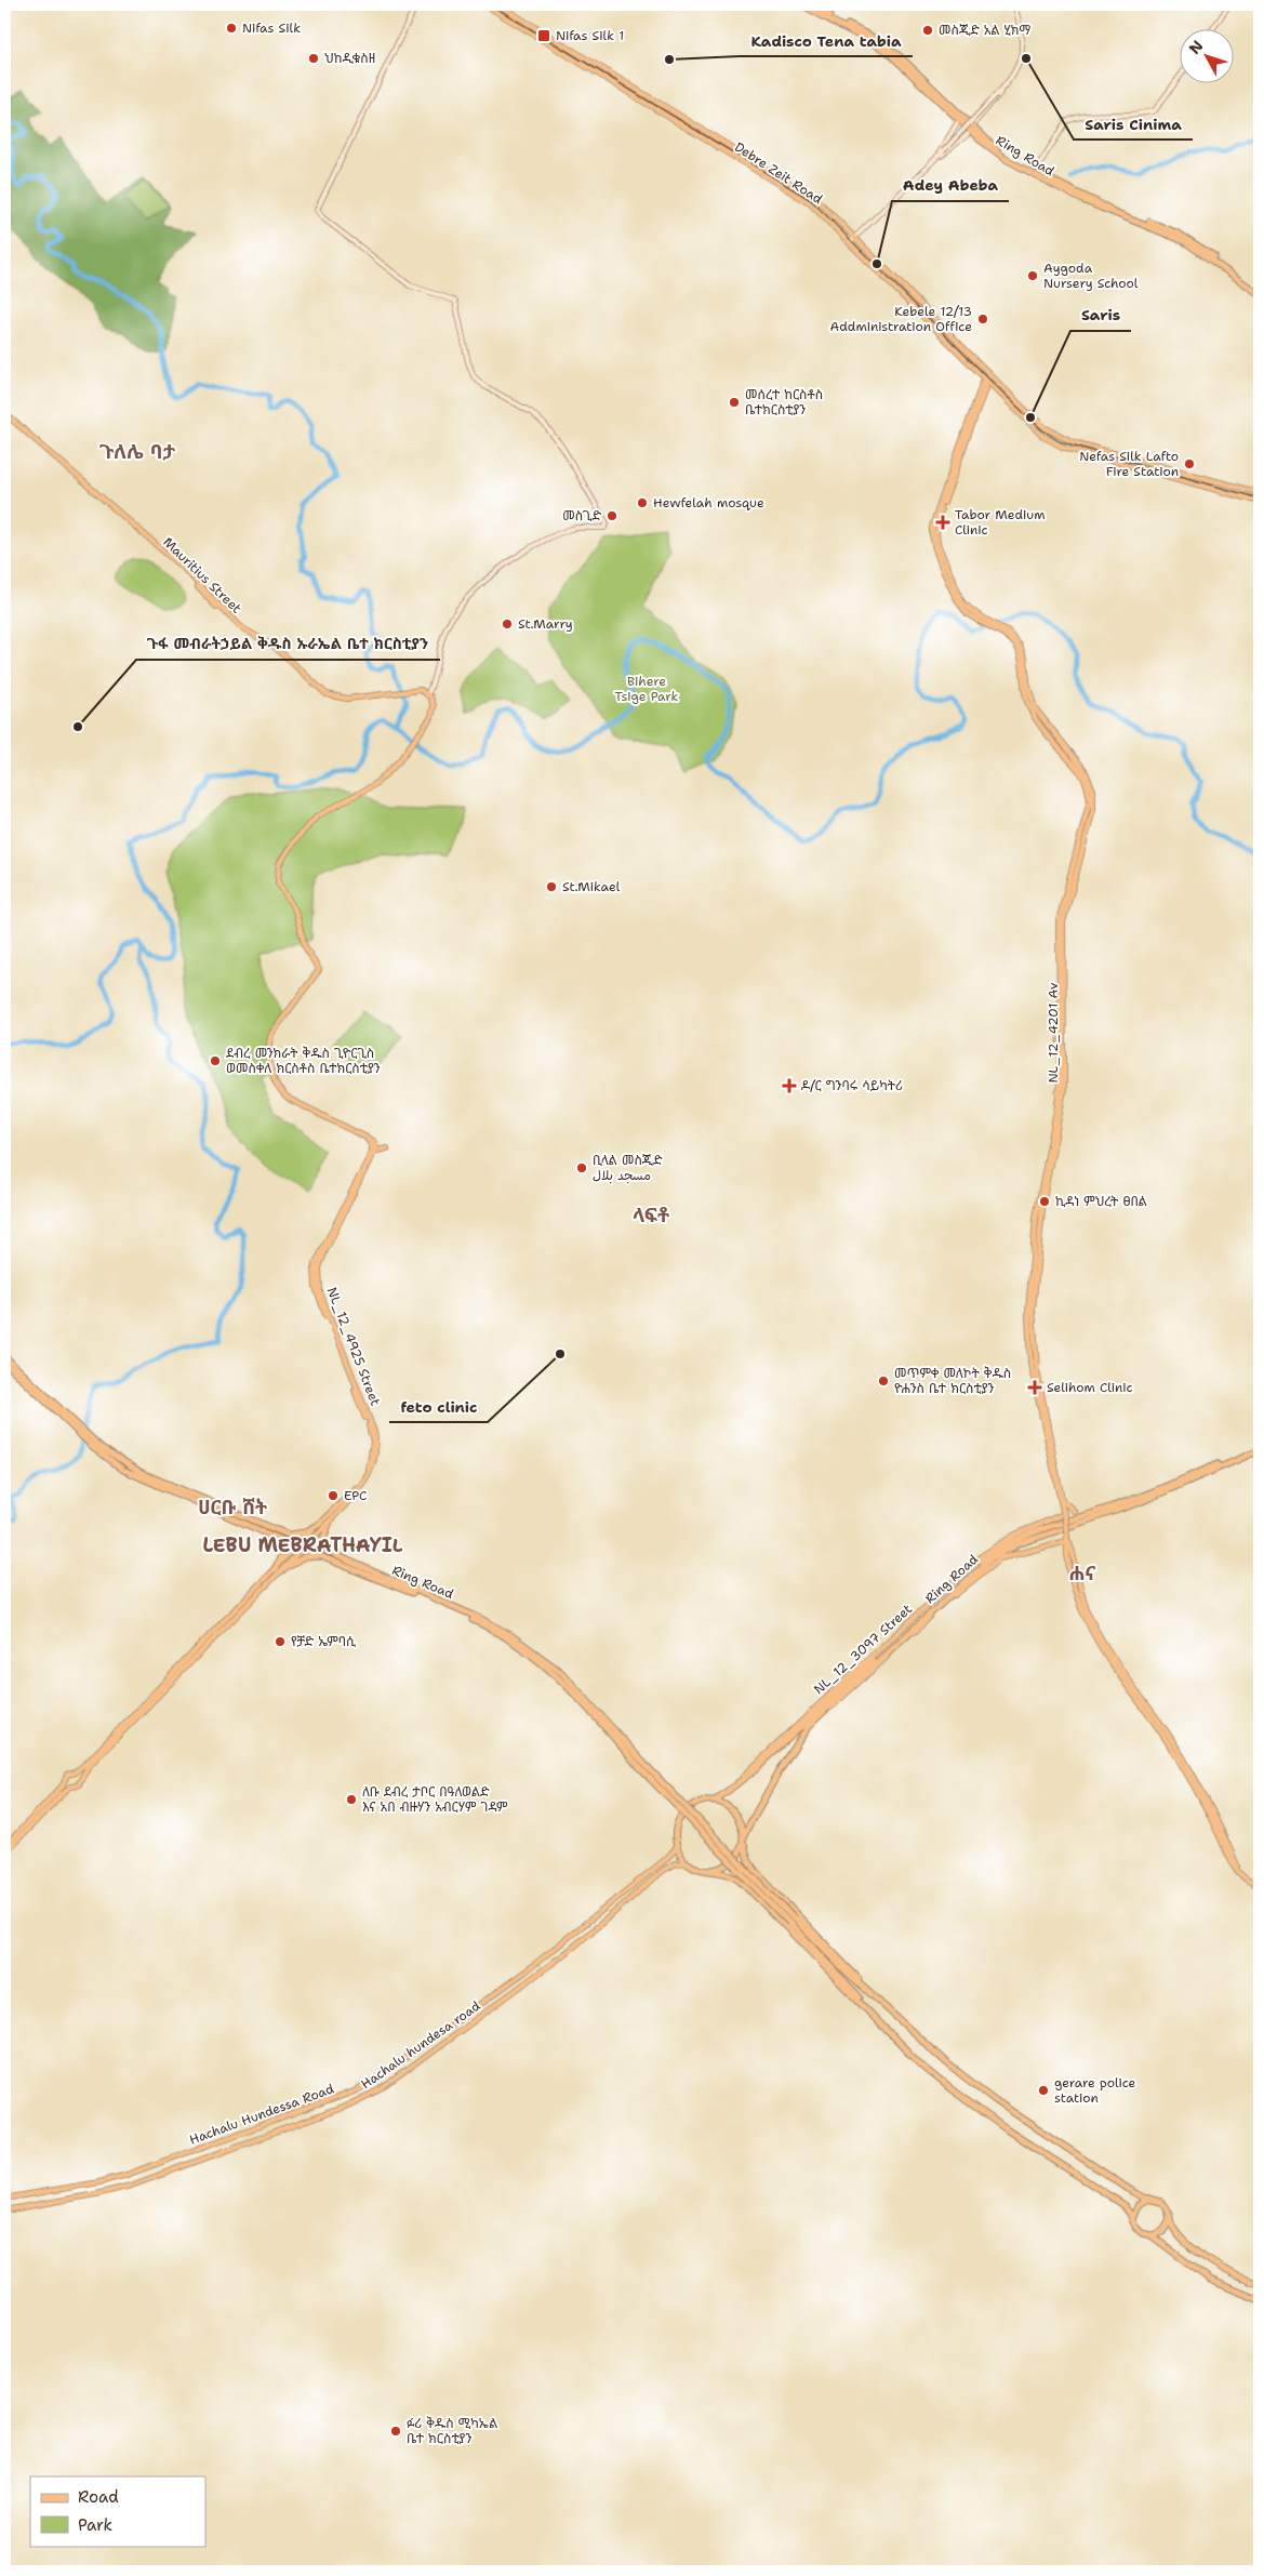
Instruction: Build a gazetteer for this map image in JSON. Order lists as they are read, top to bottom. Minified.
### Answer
{"streets":{"highway":["Ring Road"],"main road":["Debre Zeit Road","Mauritius Street","NL_12_4201 Av","NL_12_4925 Street","NL_12_3097 Street","Hachalu hundesa road","Hachalu Hundessa Road"]},"crossings":[["Ring Road","NL_12_4925 Street"],["Ring Road","NL_12_3097 Street"],["Ring Road","Hachalu hundesa road"],["Ring Road","Hachalu Hundessa Road"],["Debre Zeit Road","NL_12_4201 Av"],["NL_12_4201 Av","NL_12_3097 Street"],["Hachalu hundesa road","Hachalu Hundessa Road"]],"districts":["ጉለሌ ባታ","ላፍቶ","ሀርቡ ሸት","LEBU MEBRATHAYIL","ሐና"],"parks":["Bihere Tsige Park"],"places":{"other":["Nifas Silk","መስጂድ አል ሂክማ","ህከዲቁስዘ","Saris Cinima","Kadisco Tena tabia","Adey Abeba","Aygoda Nursery School","Kebele 12/13 Addministration Office","መሰረተ ከርስቶስ ቤተክርስቲያን","Saris","Nefas Silk Lafto Fire Station","Hewfelah mosque","መስጊድ","St.Marry","ጉፋ መብራትኃይል ቅዱስ ኡራኤል ቤተ ክርስቲያን","St.Mikael","ደብረ መንክራት ቅዱስ ጊዮርጊስ ወመስቀለ ክርስቶስ ቤተክርስቲያን","ቢላል መስጂድ مسجد بلال","ኪዳነ ምህረት ፀበል","feto clinic","መጥምቀ መለኮት ቅዱስ ዮሐንስ ቤተ ክርስቲያን","EPC","የቻድ ኤምባሲ","ለቡ ደብረ ታቦር በዓለወልድ እና አበ ብዙሃን አብርሃም ገዳም","gerare police station","ፉሪ ቅዱስ ሚካኤል ቤተ ክርስቲያን"],"transit":["Nifas Silk 1"],"health":["Tabor Medium Clinic","ዶ/ር ግንባሩ ሳይካትሪ","Selihom Clinic"]},"legend":["Road","Park"],"north":"top left"}
